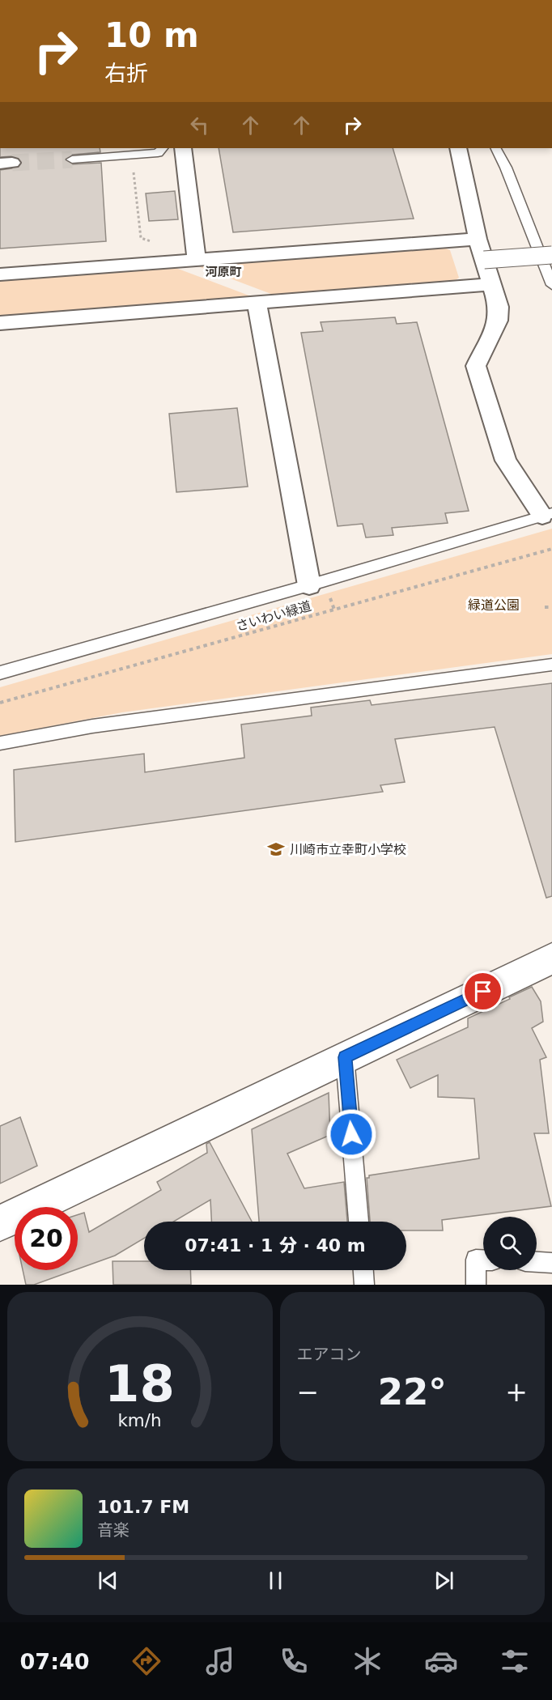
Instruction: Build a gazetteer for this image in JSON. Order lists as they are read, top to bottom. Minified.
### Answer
{"streets":{"path":["さいわい緑道"]},"districts":["河原町"],"parks":["緑道公園"],"places":{"school or university":["川崎市立幸町小学校"]},"page":{"turn":["10 m","右折"],"limit":"20","trip":"07:41 · 1 分 · 40 m","tile":"エアコン","heat":["−","22°","+"],"song":["101.7 FM","音楽"],"tabs":"07:40","gauge":["18","km/h"]}}
